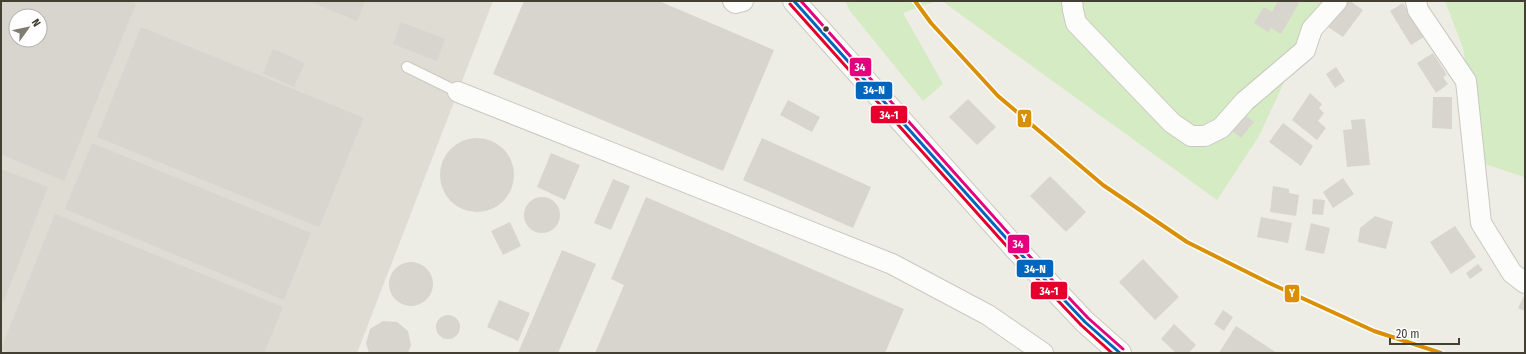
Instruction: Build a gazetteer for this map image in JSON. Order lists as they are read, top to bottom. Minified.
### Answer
{"lines":["transit line Y","transit line 34-N","transit line 34","transit line 34-1"],"scale_bar":"20 m","north":"top right"}
